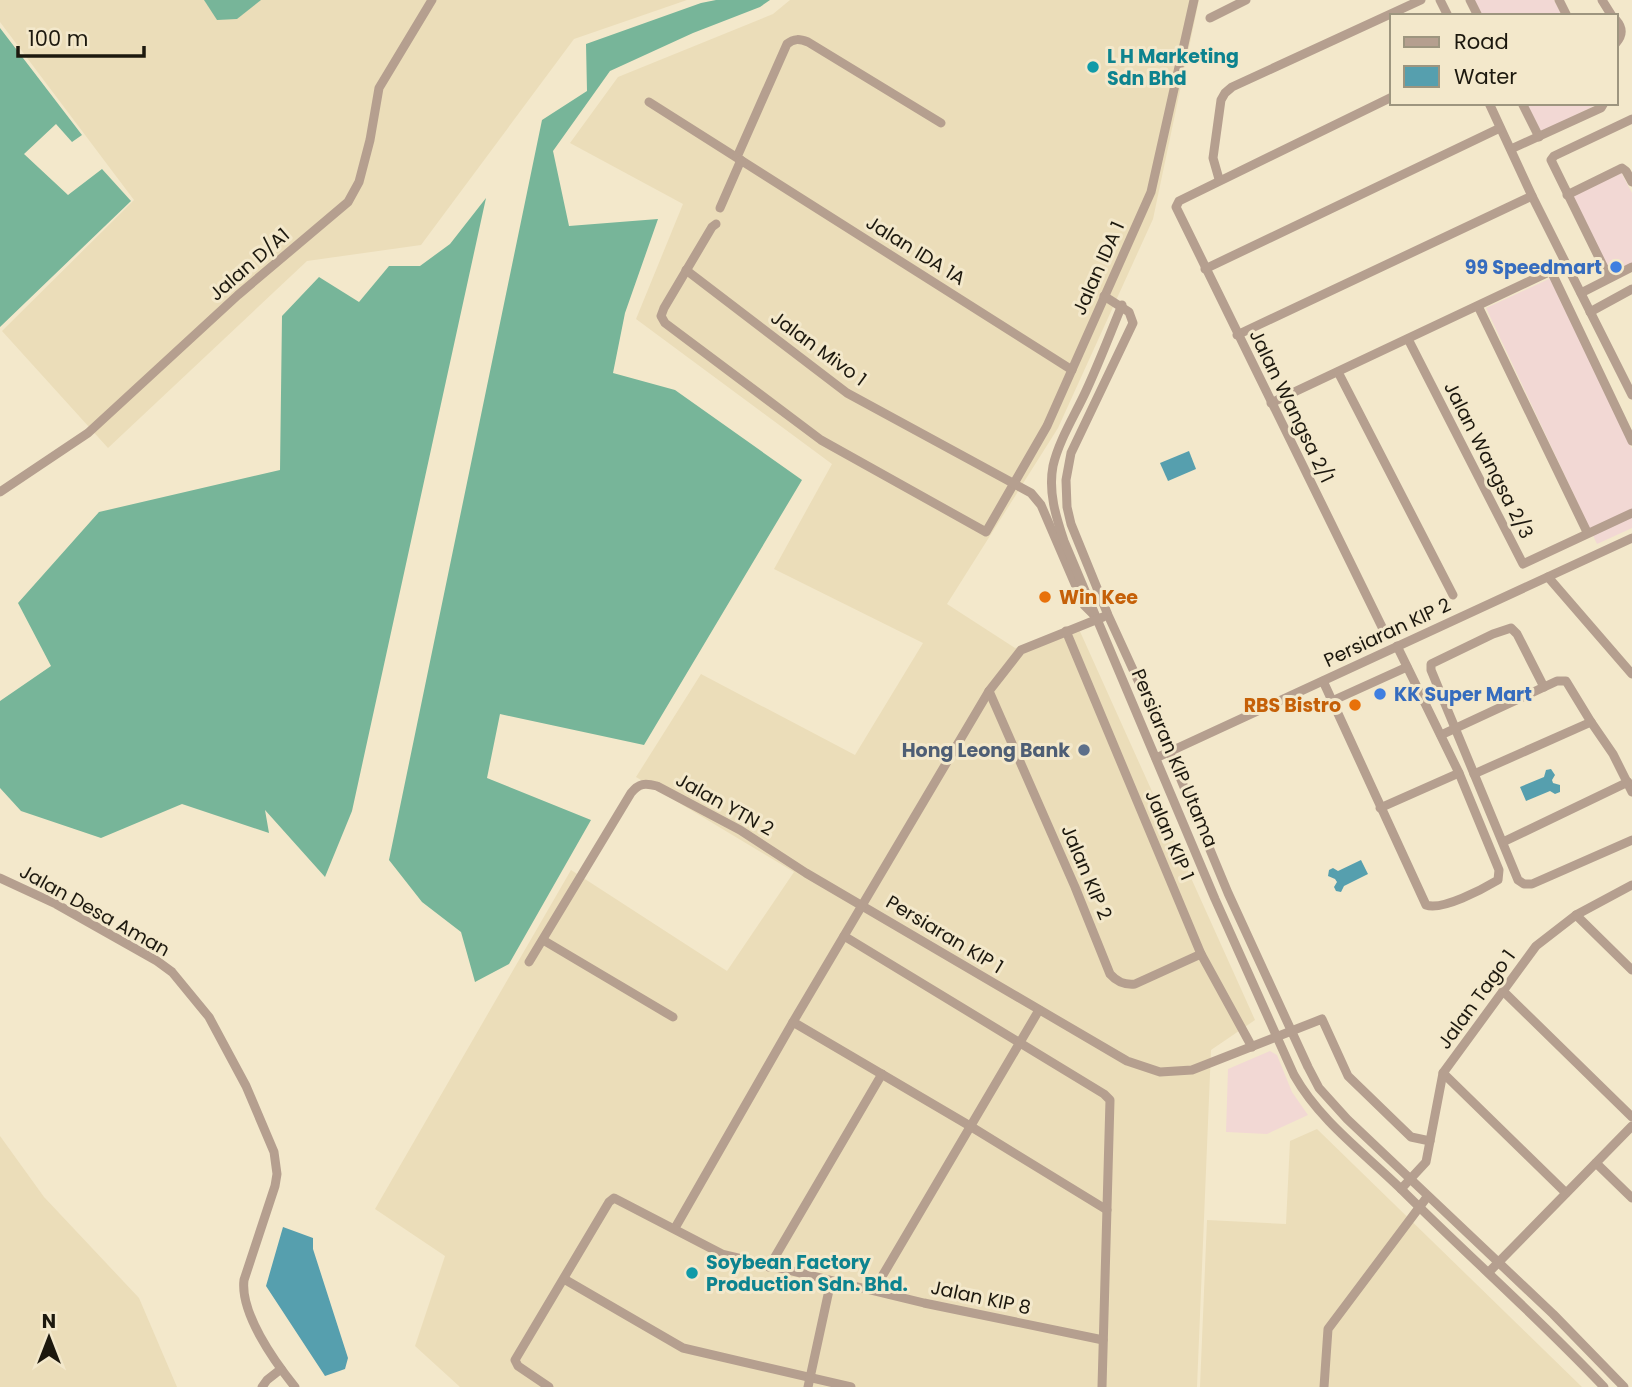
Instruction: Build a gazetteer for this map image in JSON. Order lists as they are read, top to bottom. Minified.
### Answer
{"streets":{"street":["Jalan IDA 1A","Jalan D/A1","Jalan IDA 1","Jalan Mivo 1","Jalan Wangsa 2/1","Jalan Wangsa 2/3","Persiaran KIP 2","Persiaran KIP Utama","Jalan YTN 2","Jalan KIP 1","Jalan KIP 2","Jalan Desa Aman","Persiaran KIP 1","Jalan Tago 1","Jalan KIP 8"]},"crossings":[["Jalan IDA 1A","Jalan IDA 1"],["Jalan IDA 1","Jalan Mivo 1"],["Jalan Mivo 1","Persiaran KIP Utama"],["Jalan Mivo 1","Persiaran KIP 1"],["Persiaran KIP 2","Persiaran KIP Utama"],["Persiaran KIP Utama","Persiaran KIP 1"],["Persiaran KIP Utama","Jalan Tago 1"],["Jalan YTN 2","Persiaran KIP 1"],["Jalan KIP 1","Jalan KIP 2"],["Jalan KIP 1","Persiaran KIP 1"],["Jalan KIP 2","Persiaran KIP 1"],["Persiaran KIP 1","Jalan Tago 1"]],"places":["L H Marketing Sdn Bhd","99 Speedmart","Win Kee","KK Super Mart","RBS Bistro","Hong Leong Bank","Soybean Factory Production Sdn. Bhd."],"legend":["Road","Water"],"scale_bar":"100 m","north":"top"}
